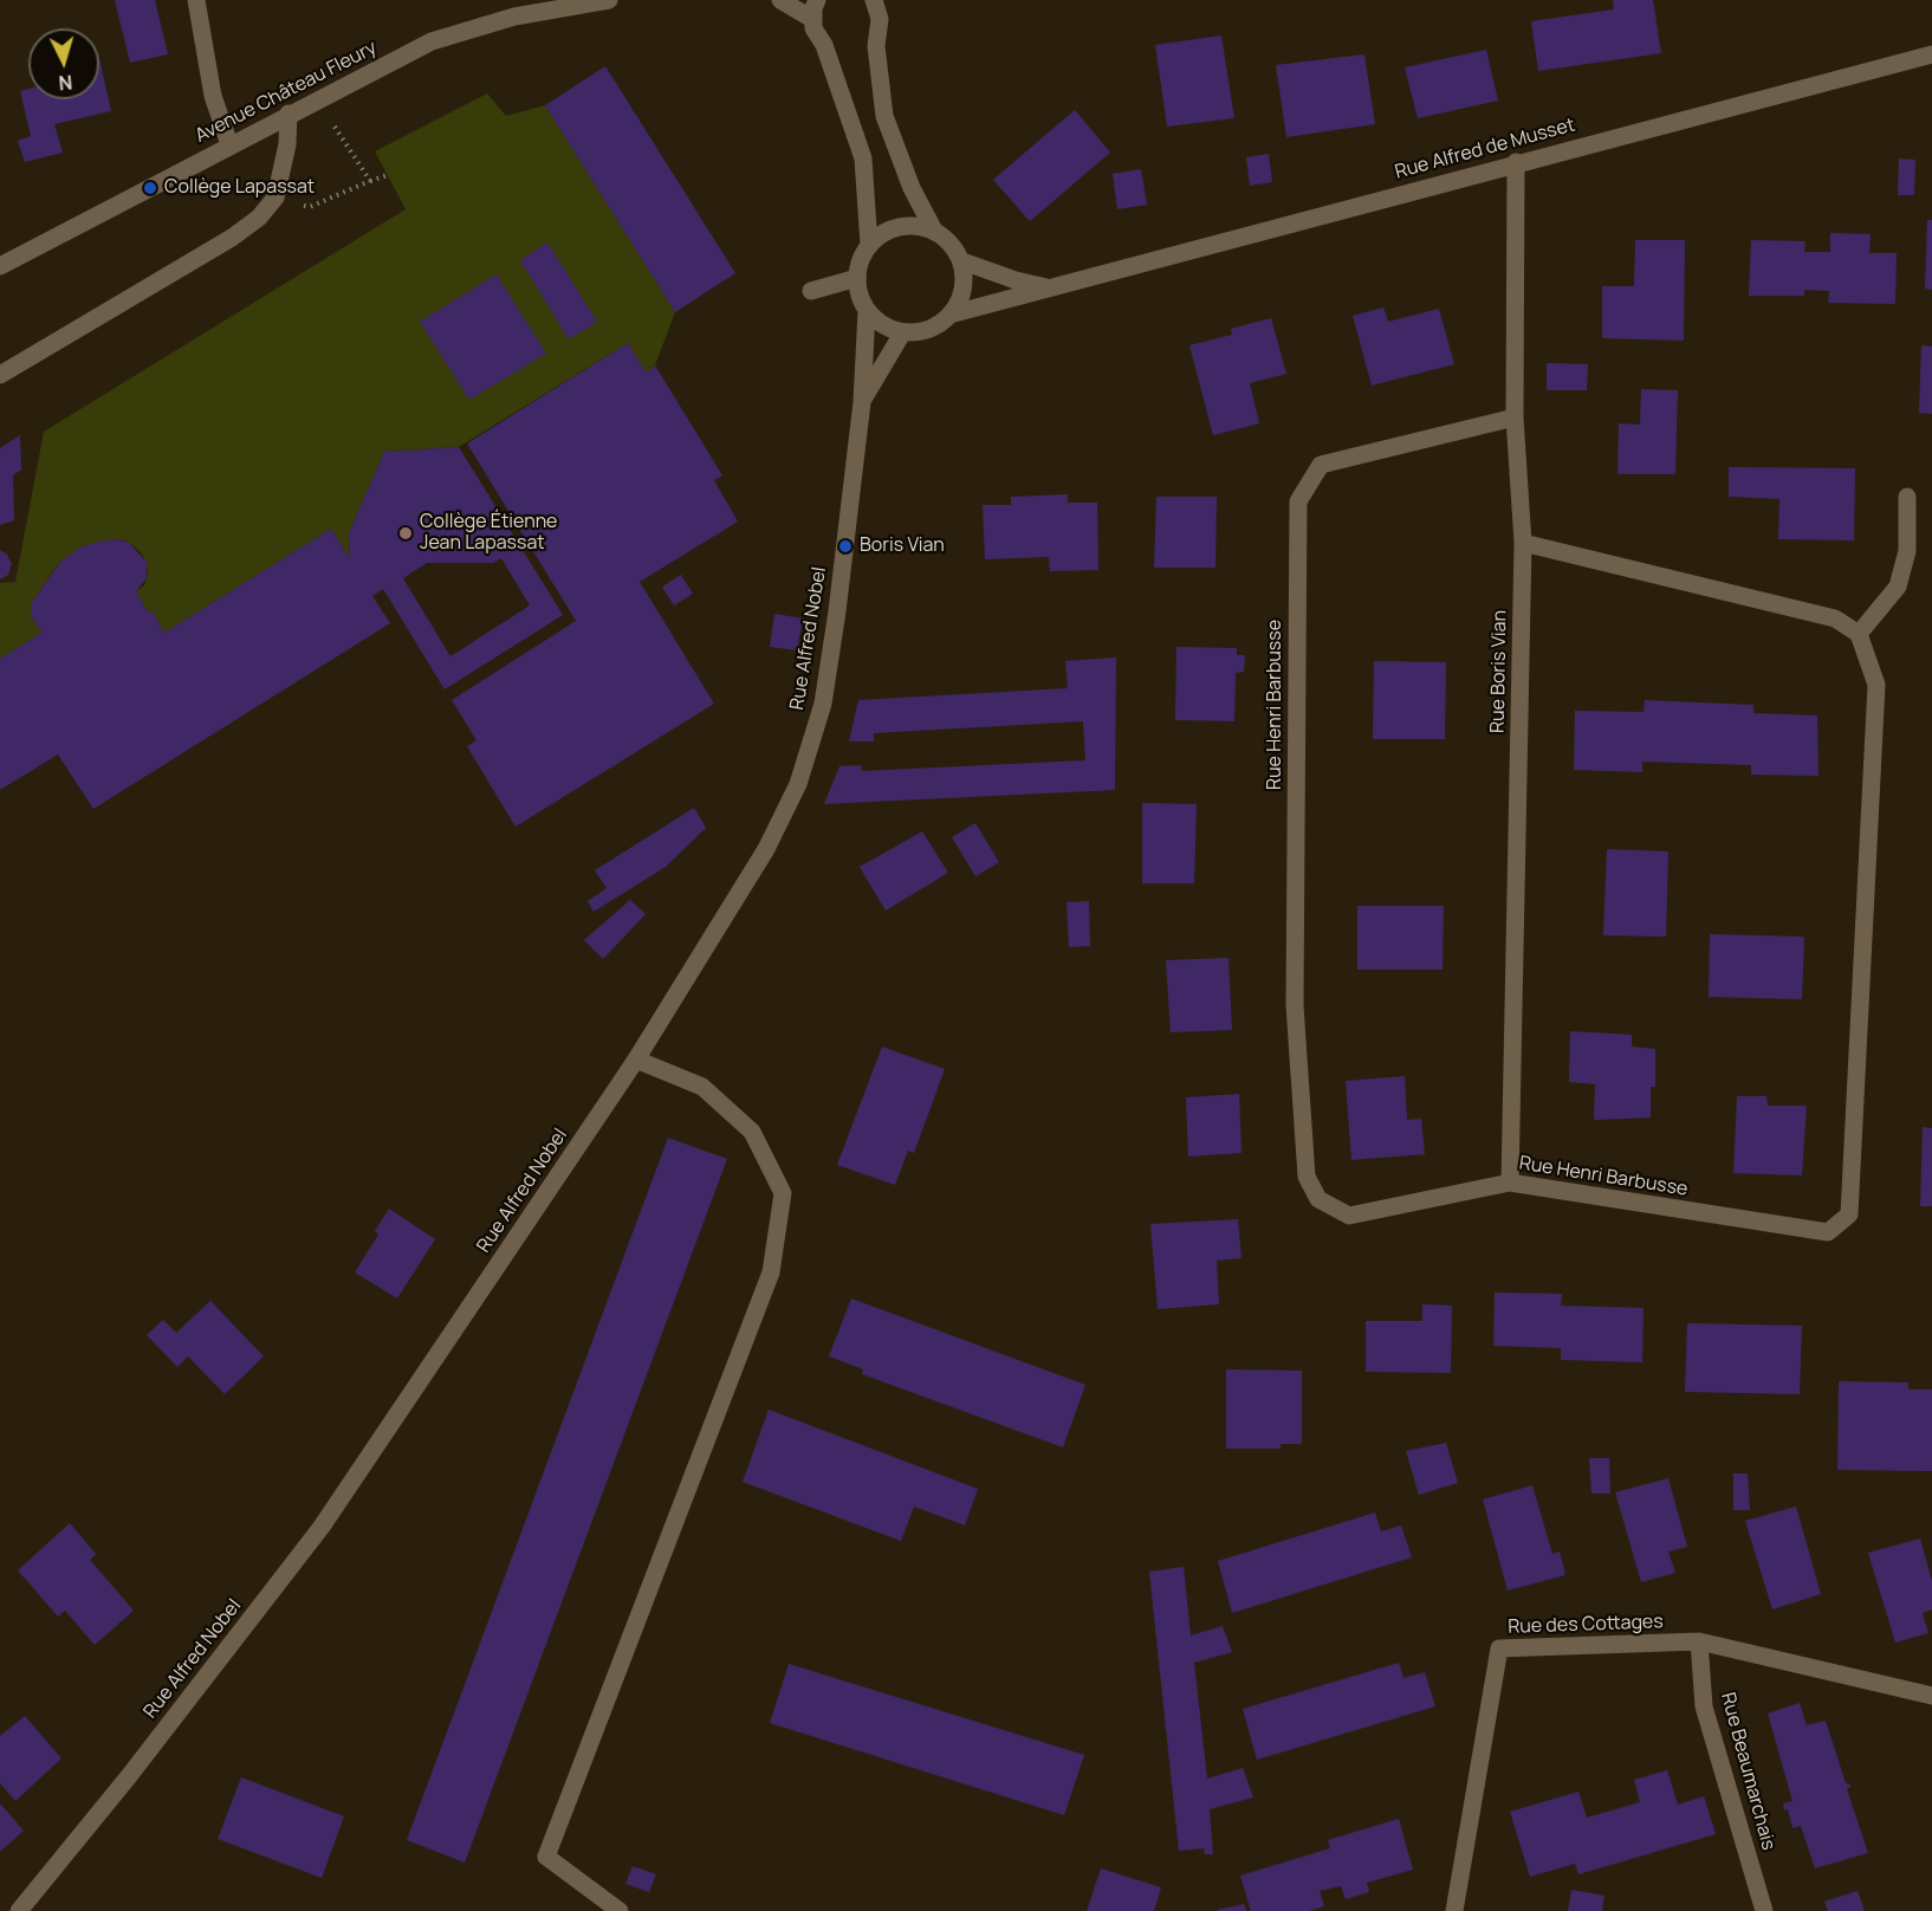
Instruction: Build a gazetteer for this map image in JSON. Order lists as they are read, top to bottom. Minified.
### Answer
{"streets":{"street":["Avenue Château Fleury","Rue Alfred de Musset","Rue Alfred Nobel","Rue Boris Vian","Rue Henri Barbusse","Rue des Cottages","Rue Beaumarchais"]},"crossings":[["Rue Alfred de Musset","Rue Alfred Nobel"],["Rue Alfred de Musset","Rue Boris Vian"],["Rue Boris Vian","Rue Henri Barbusse"],["Rue des Cottages","Rue Beaumarchais"]],"places":["Collège Lapassat","Collège Étienne Jean Lapassat","Boris Vian"],"north":"bottom"}
